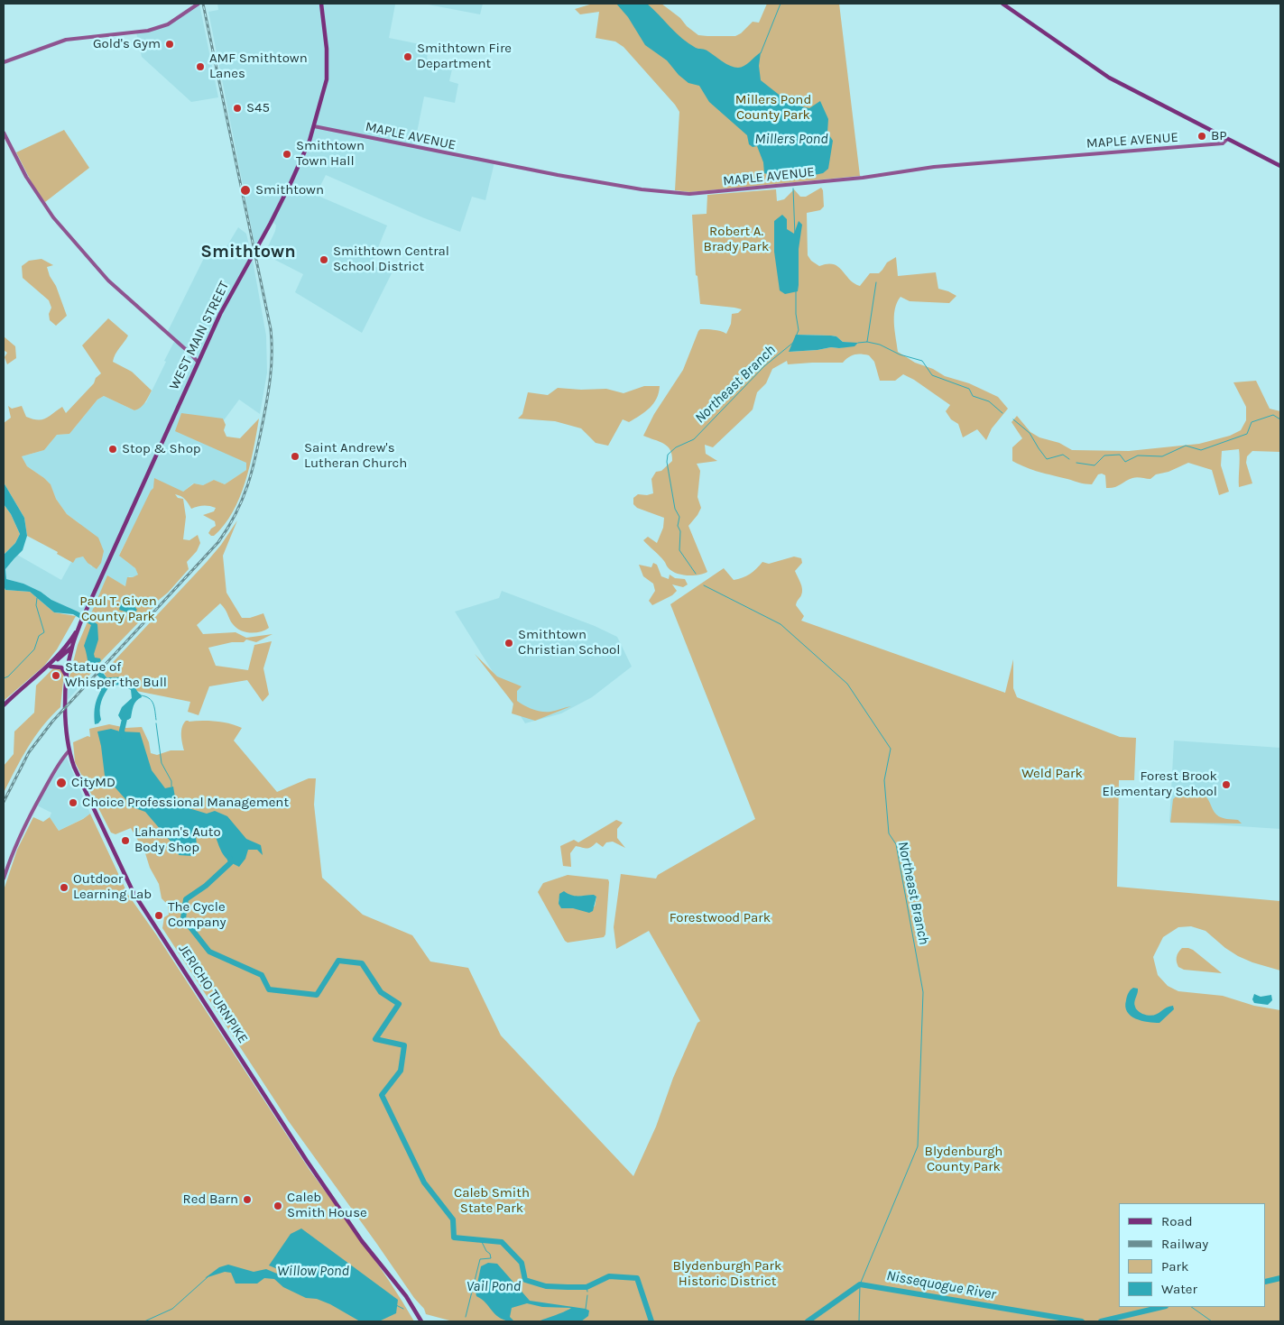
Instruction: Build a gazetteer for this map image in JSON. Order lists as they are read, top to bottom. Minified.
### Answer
{"streets":{"main road":["MAPLE AVENUE","WEST MAIN STREET","JERICHO TURNPIKE"]},"crossings":[["MAPLE AVENUE","WEST MAIN STREET"],["WEST MAIN STREET","JERICHO TURNPIKE"]],"districts":["Smithtown"],"water":["Millers Pond","Northeast Branch","Willow Pond","Nissequogue River","Vail Pond"],"parks":["Millers Pond County Park","Robert A. Brady Park","Paul T. Given County Park","Weld Park","Forestwood Park","Blydenburgh County Park","Caleb Smith State Park","Blydenburgh Park Historic District"],"places":["Gold's Gym","Smithtown Fire Department","AMF Smithtown Lanes","S45","BP","Smithtown Town Hall","Smithtown","Smithtown Central School District","Stop & Shop","Saint Andrew's Lutheran Church","Smithtown Christian School","Statue of Whisper the Bull","CityMD","Forest Brook Elementary School","Choice Professional Management","Lahann's Auto Body Shop","Outdoor Learning Lab","The Cycle Company","Red Barn","Caleb Smith House"],"legend":["Road","Railway","Park","Water"]}
